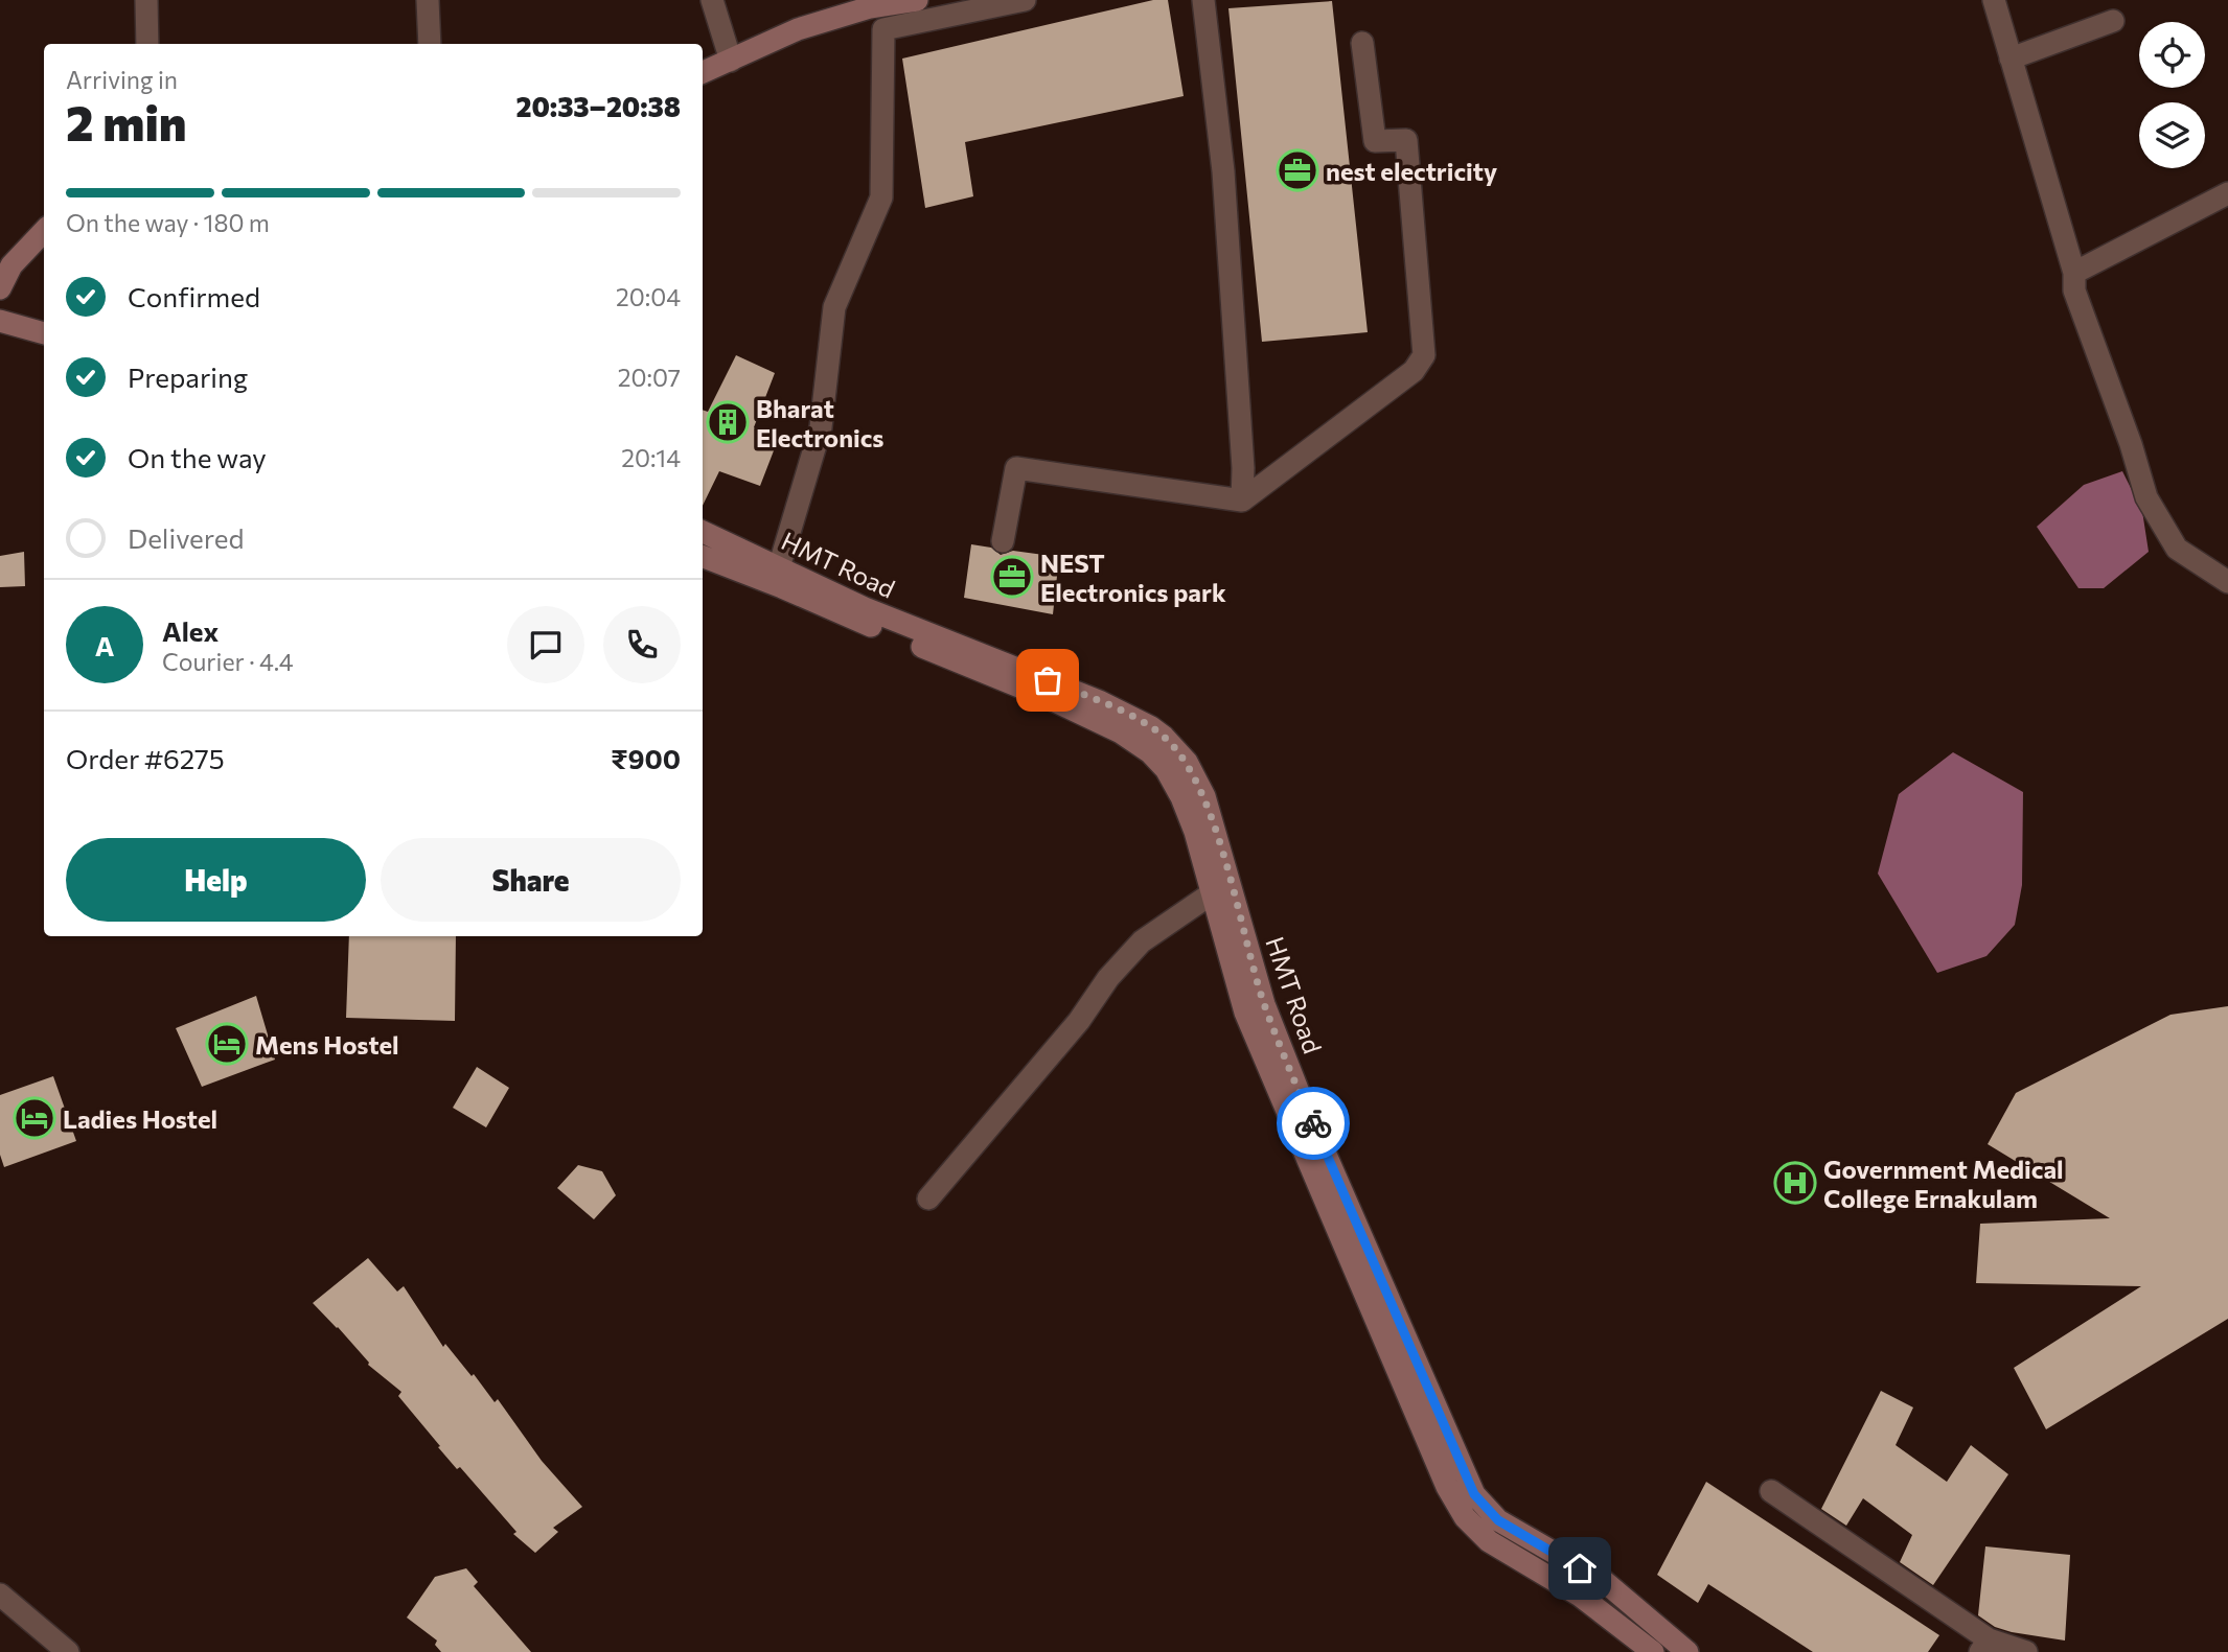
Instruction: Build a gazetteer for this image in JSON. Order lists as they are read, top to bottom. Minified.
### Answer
{"streets":{"main road":["HMT Road"]},"places":{"office":["nest electricity","NEST Electronics park"],"building":["Bharat Electronics"],"hotel":["Mens Hostel","Ladies Hostel"],"hospital":["Government Medical College Ernakulam"]},"page":{"heading":["2 min","Arriving in","20:33–20:38"],"panel":["Alex","Courier · 4.4","Order #6275","₹900"],"bar":"On the way · 180 m","list":[["Confirmed","20:04"],["Preparing","20:07"],["On the way","20:14"],"Delivered"],"round":"A","buttons":["Help","Share"]}}
